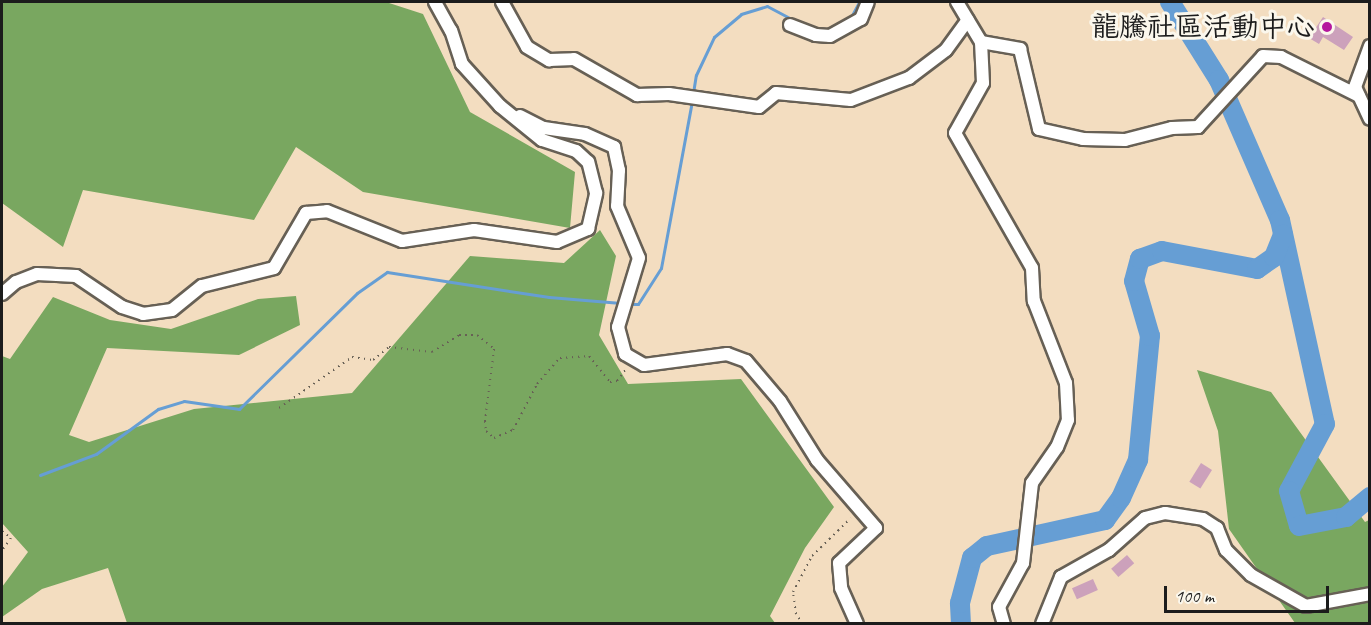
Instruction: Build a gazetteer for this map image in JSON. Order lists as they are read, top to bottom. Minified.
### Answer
{"places":["龍騰社區活動中心"],"scale_bar":"100 m"}
